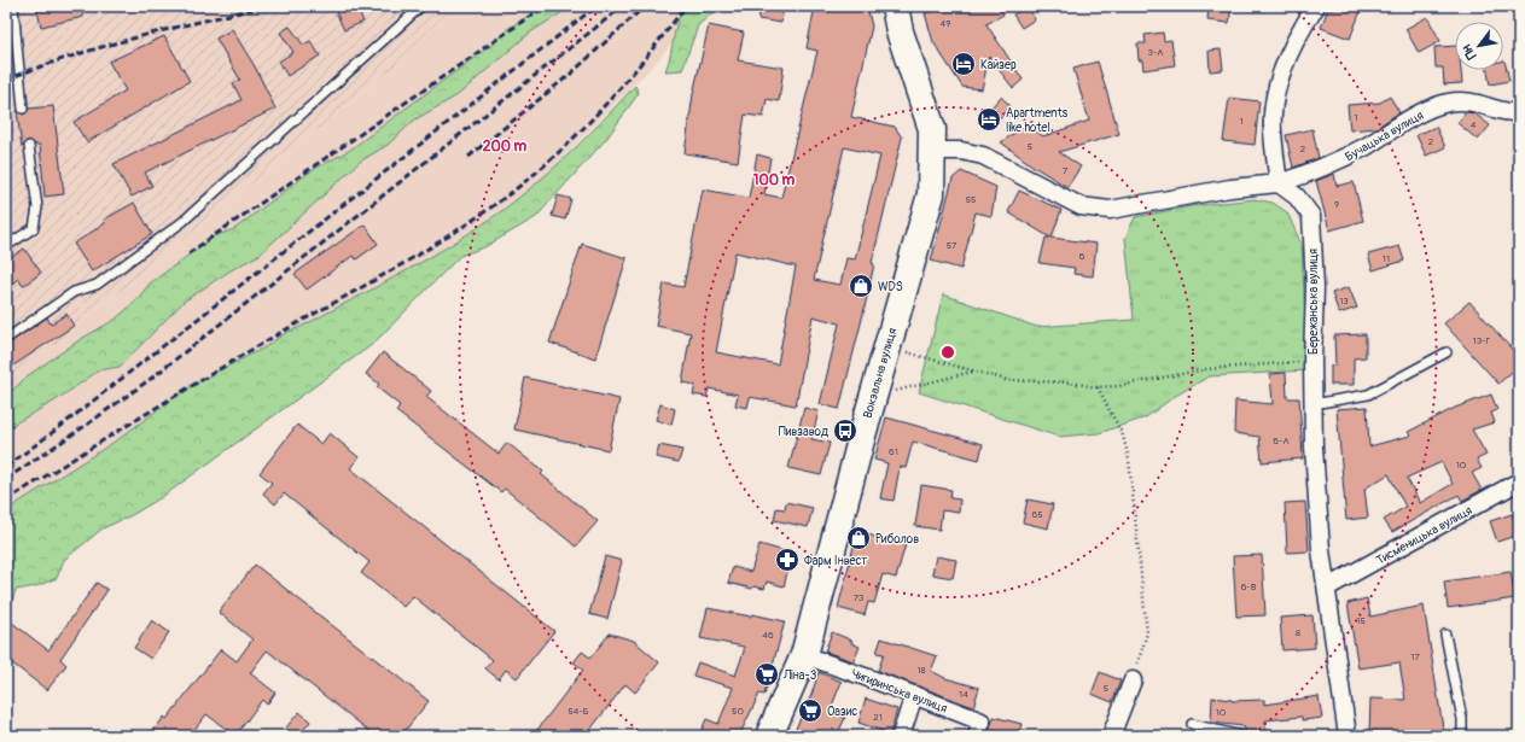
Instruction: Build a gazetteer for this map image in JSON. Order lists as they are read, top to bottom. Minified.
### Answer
{"streets":{"main road":["Вокзальна вулиця"],"street":["Бучацька вулиця","Бережанська вулиця","Тисменицька вулиця","Чигиринська вулиця"]},"crossings":[["Бучацька вулиця","Бережанська вулиця"],["Бережанська вулиця","Тисменицька вулиця"],["Вокзальна вулиця","Чигиринська вулиця"]],"places":{"hotel":["Кайзер","Apartments like hotel"],"shop":["WDS","Риболов"],"bus stop":["Пивзавод"],"pharmacy":["Фарм Інвест"],"supermarket":["Ліна-3","Оазис"]},"house_numbers":["49","3-А","1","1","4","2","5","2","7","55","9","57","6","11","13","13-Г","6-А","61","10","65","6-В","73","15","8","46","17","18","5","14","54-Б","50","10","21"],"north":"bottom left","rings":["200 m","100 m"]}
